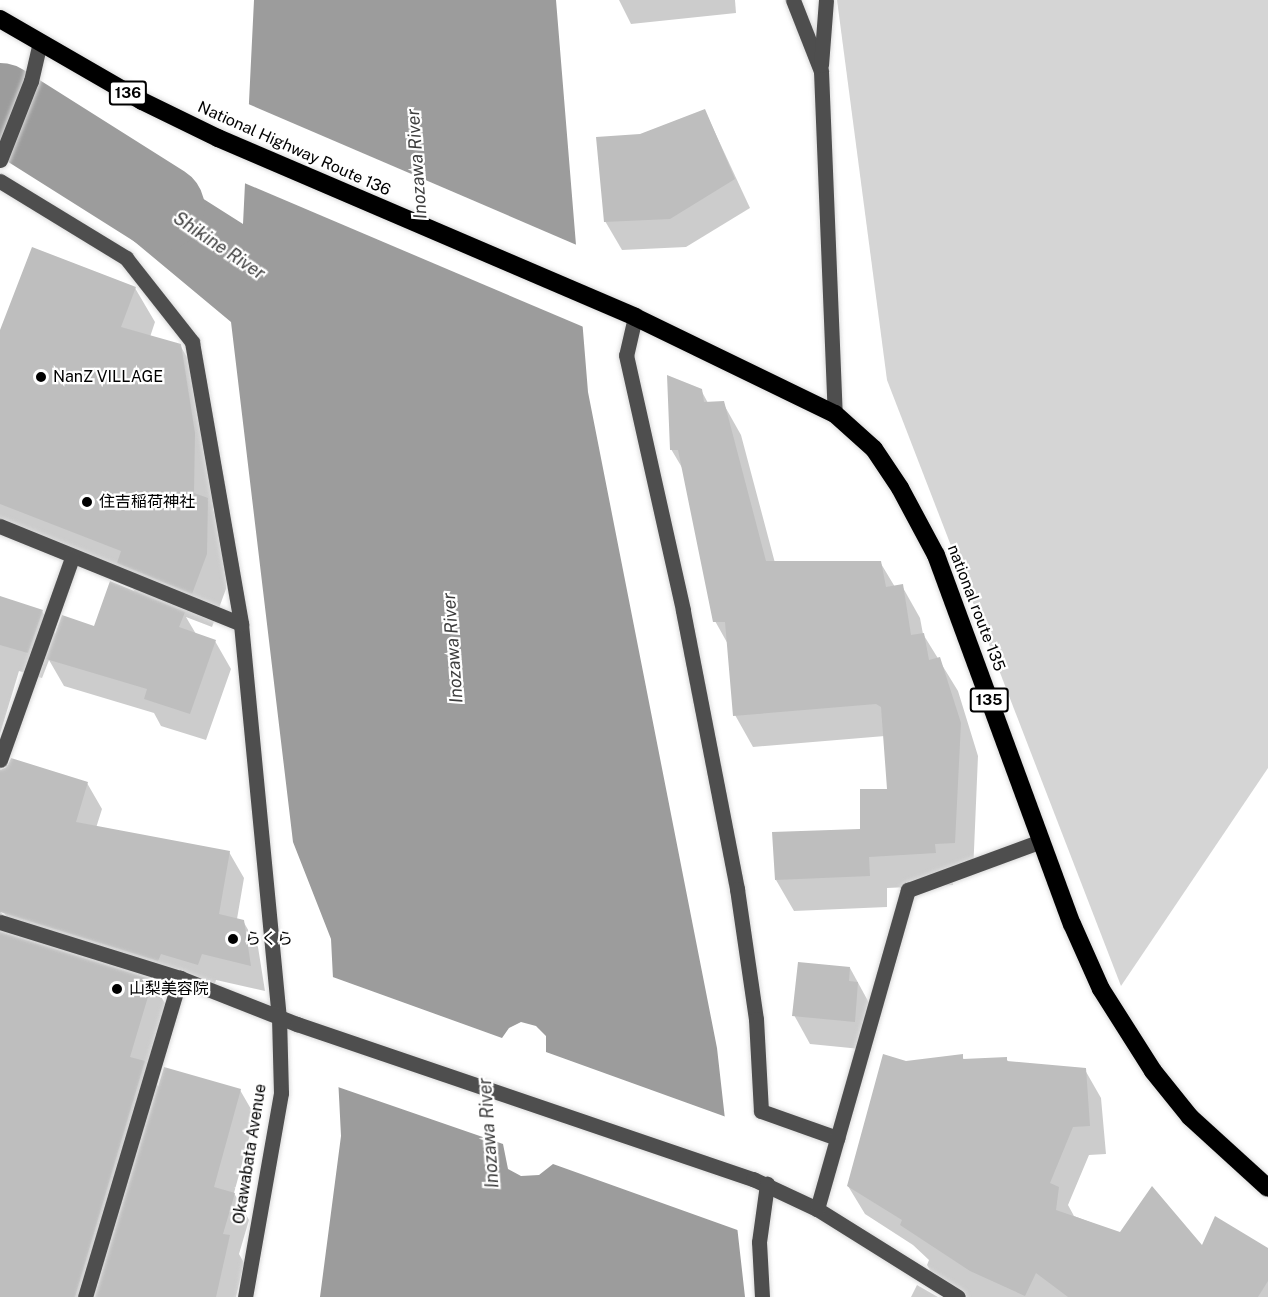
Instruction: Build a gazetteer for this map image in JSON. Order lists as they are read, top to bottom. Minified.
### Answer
{"streets":{"highway":["136","National Highway Route 136","national route 135","135"],"street":["Okawabata Avenue"]},"crossings":[["National Highway Route 136","national route 135"]],"water":["Inozawa River","Shikine River"],"places":["NanZ VILLAGE","住吉稲荷神社","らくら","山梨美容院"]}
